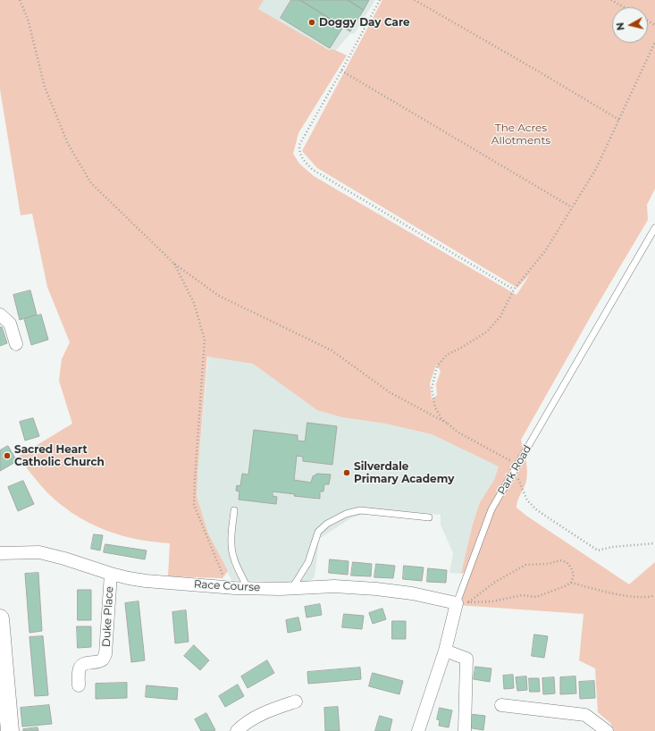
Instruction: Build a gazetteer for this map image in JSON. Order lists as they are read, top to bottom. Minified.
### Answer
{"streets":{"street":["Park Road","Race Course","Duke Place"]},"crossings":[["Park Road","Race Course"],["Race Course","Duke Place"]],"parks":["The Acres Allotments"],"places":["Doggy Day Care","Sacred Heart Catholic Church","Silverdale Primary Academy"],"north":"left"}
